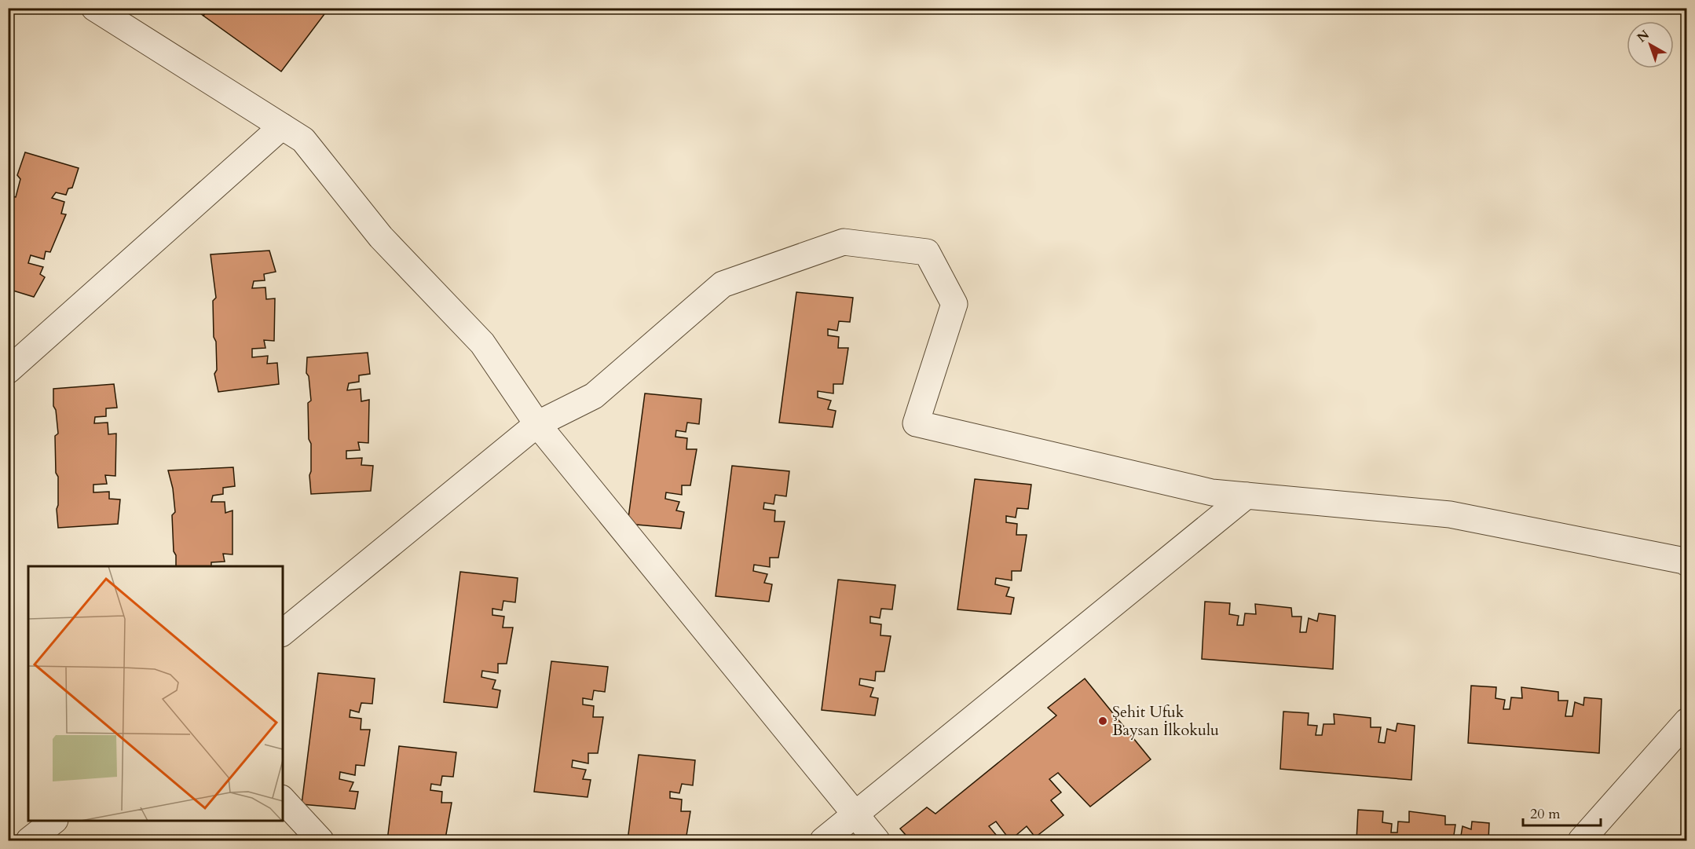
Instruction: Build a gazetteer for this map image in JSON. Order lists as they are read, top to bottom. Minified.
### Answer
{"places":["Şehit Ufuk Baysan İlkokulu"],"scale_bar":"20 m","north":"top left"}
